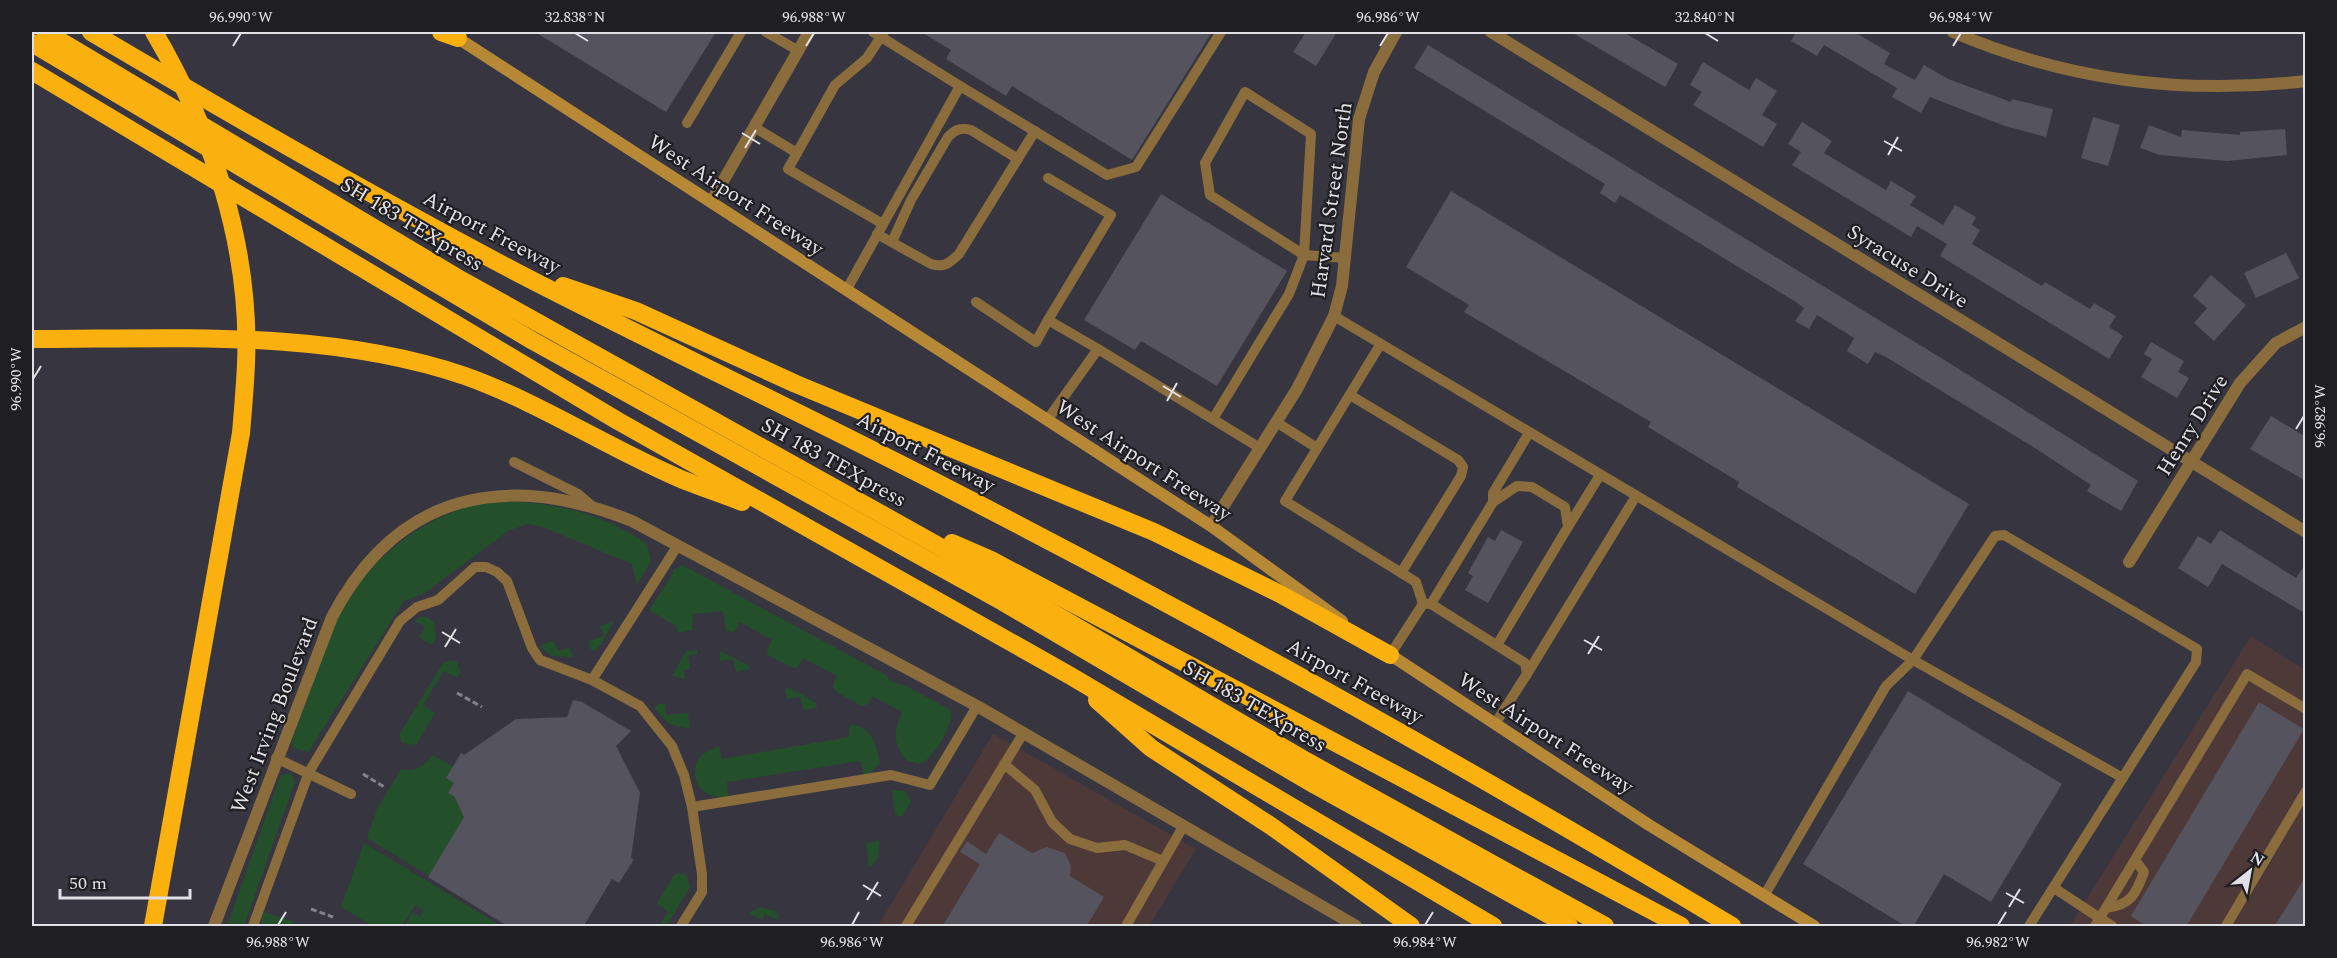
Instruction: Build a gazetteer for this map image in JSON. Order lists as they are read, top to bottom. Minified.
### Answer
{"streets":{"highway":["SH 183 TEXpress","Airport Freeway"],"main road":["West Airport Freeway"],"street":["Harvard Street North","Syracuse Drive","Henry Drive","West Irving Boulevard"]},"crossings":[["West Airport Freeway","Harvard Street North"],["Syracuse Drive","Henry Drive"]],"scale_bar":"50 m","north":"top right","coordinates":["96.990°W","32.838°N","96.988°W","96.986°W","32.840°N","96.984°W","96.982°W"]}
